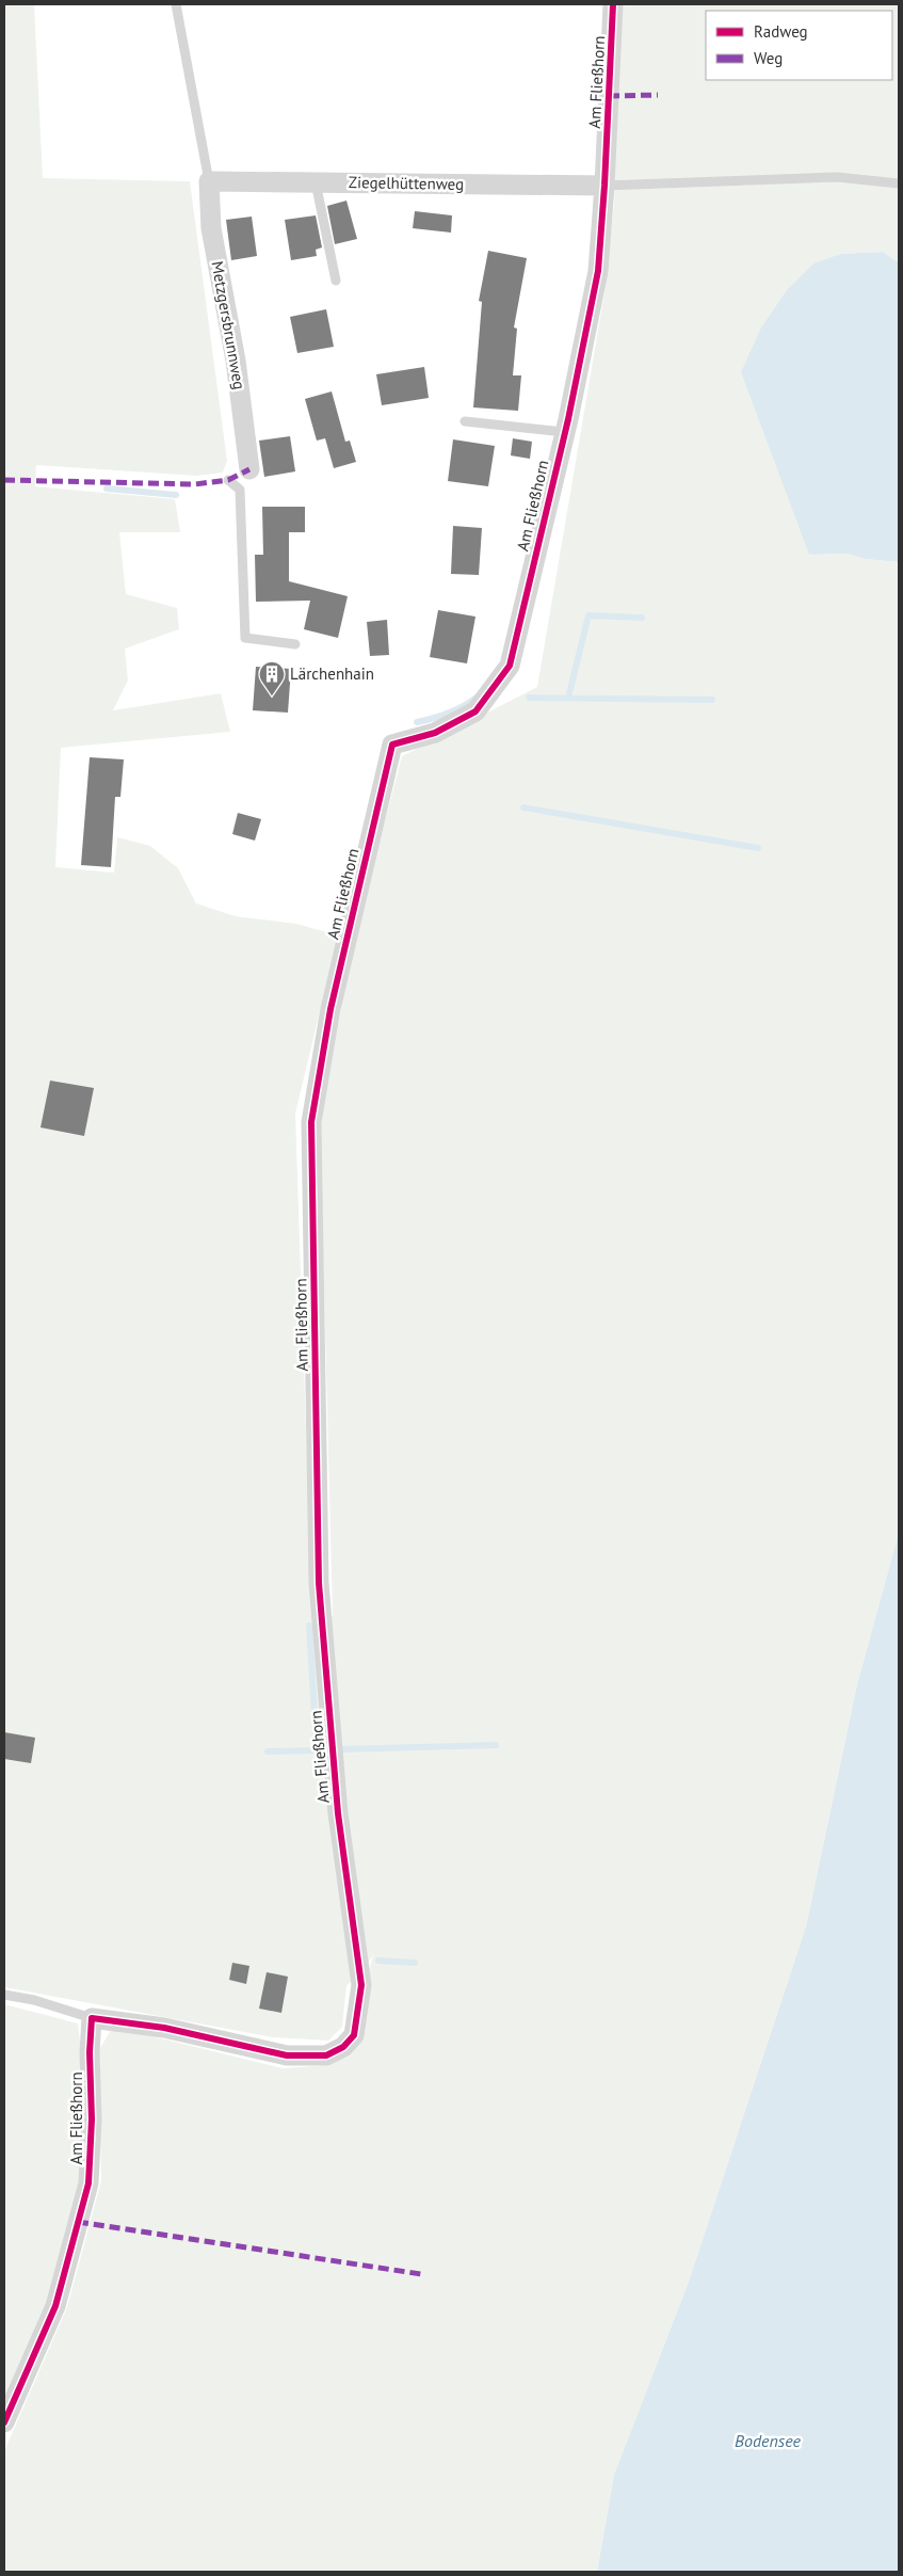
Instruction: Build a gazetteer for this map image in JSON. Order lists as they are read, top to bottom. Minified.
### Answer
{"streets":{"street":["Am Fließhorn","Ziegelhüttenweg","Metzgersbrunnweg"]},"crossings":[["Am Fließhorn","Ziegelhüttenweg"],["Ziegelhüttenweg","Metzgersbrunnweg"]],"water":["Bodensee"],"places":{"building":["Lärchenhain"]},"legend":["Radweg","Weg"]}
